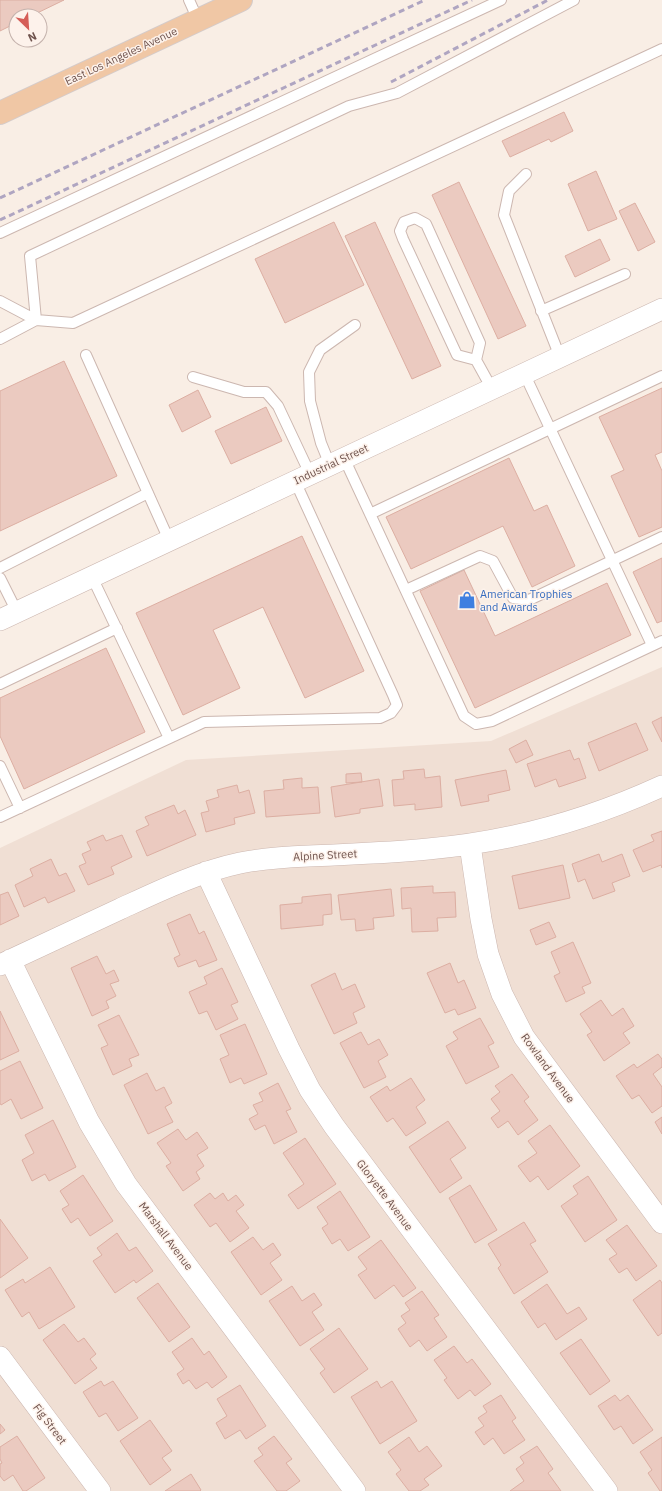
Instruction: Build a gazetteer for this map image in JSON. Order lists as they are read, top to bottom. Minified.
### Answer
{"streets":{"main road":["East Los Angeles Avenue"],"street":["Industrial Street","Alpine Street","Rowland Avenue","Gloryette Avenue","Marshall Avenue","Fig Street"]},"crossings":[["Alpine Street","Rowland Avenue"],["Alpine Street","Gloryette Avenue"],["Alpine Street","Marshall Avenue"]],"places":{"shop":["American Trophies and Awards"]},"north":"bottom right"}
